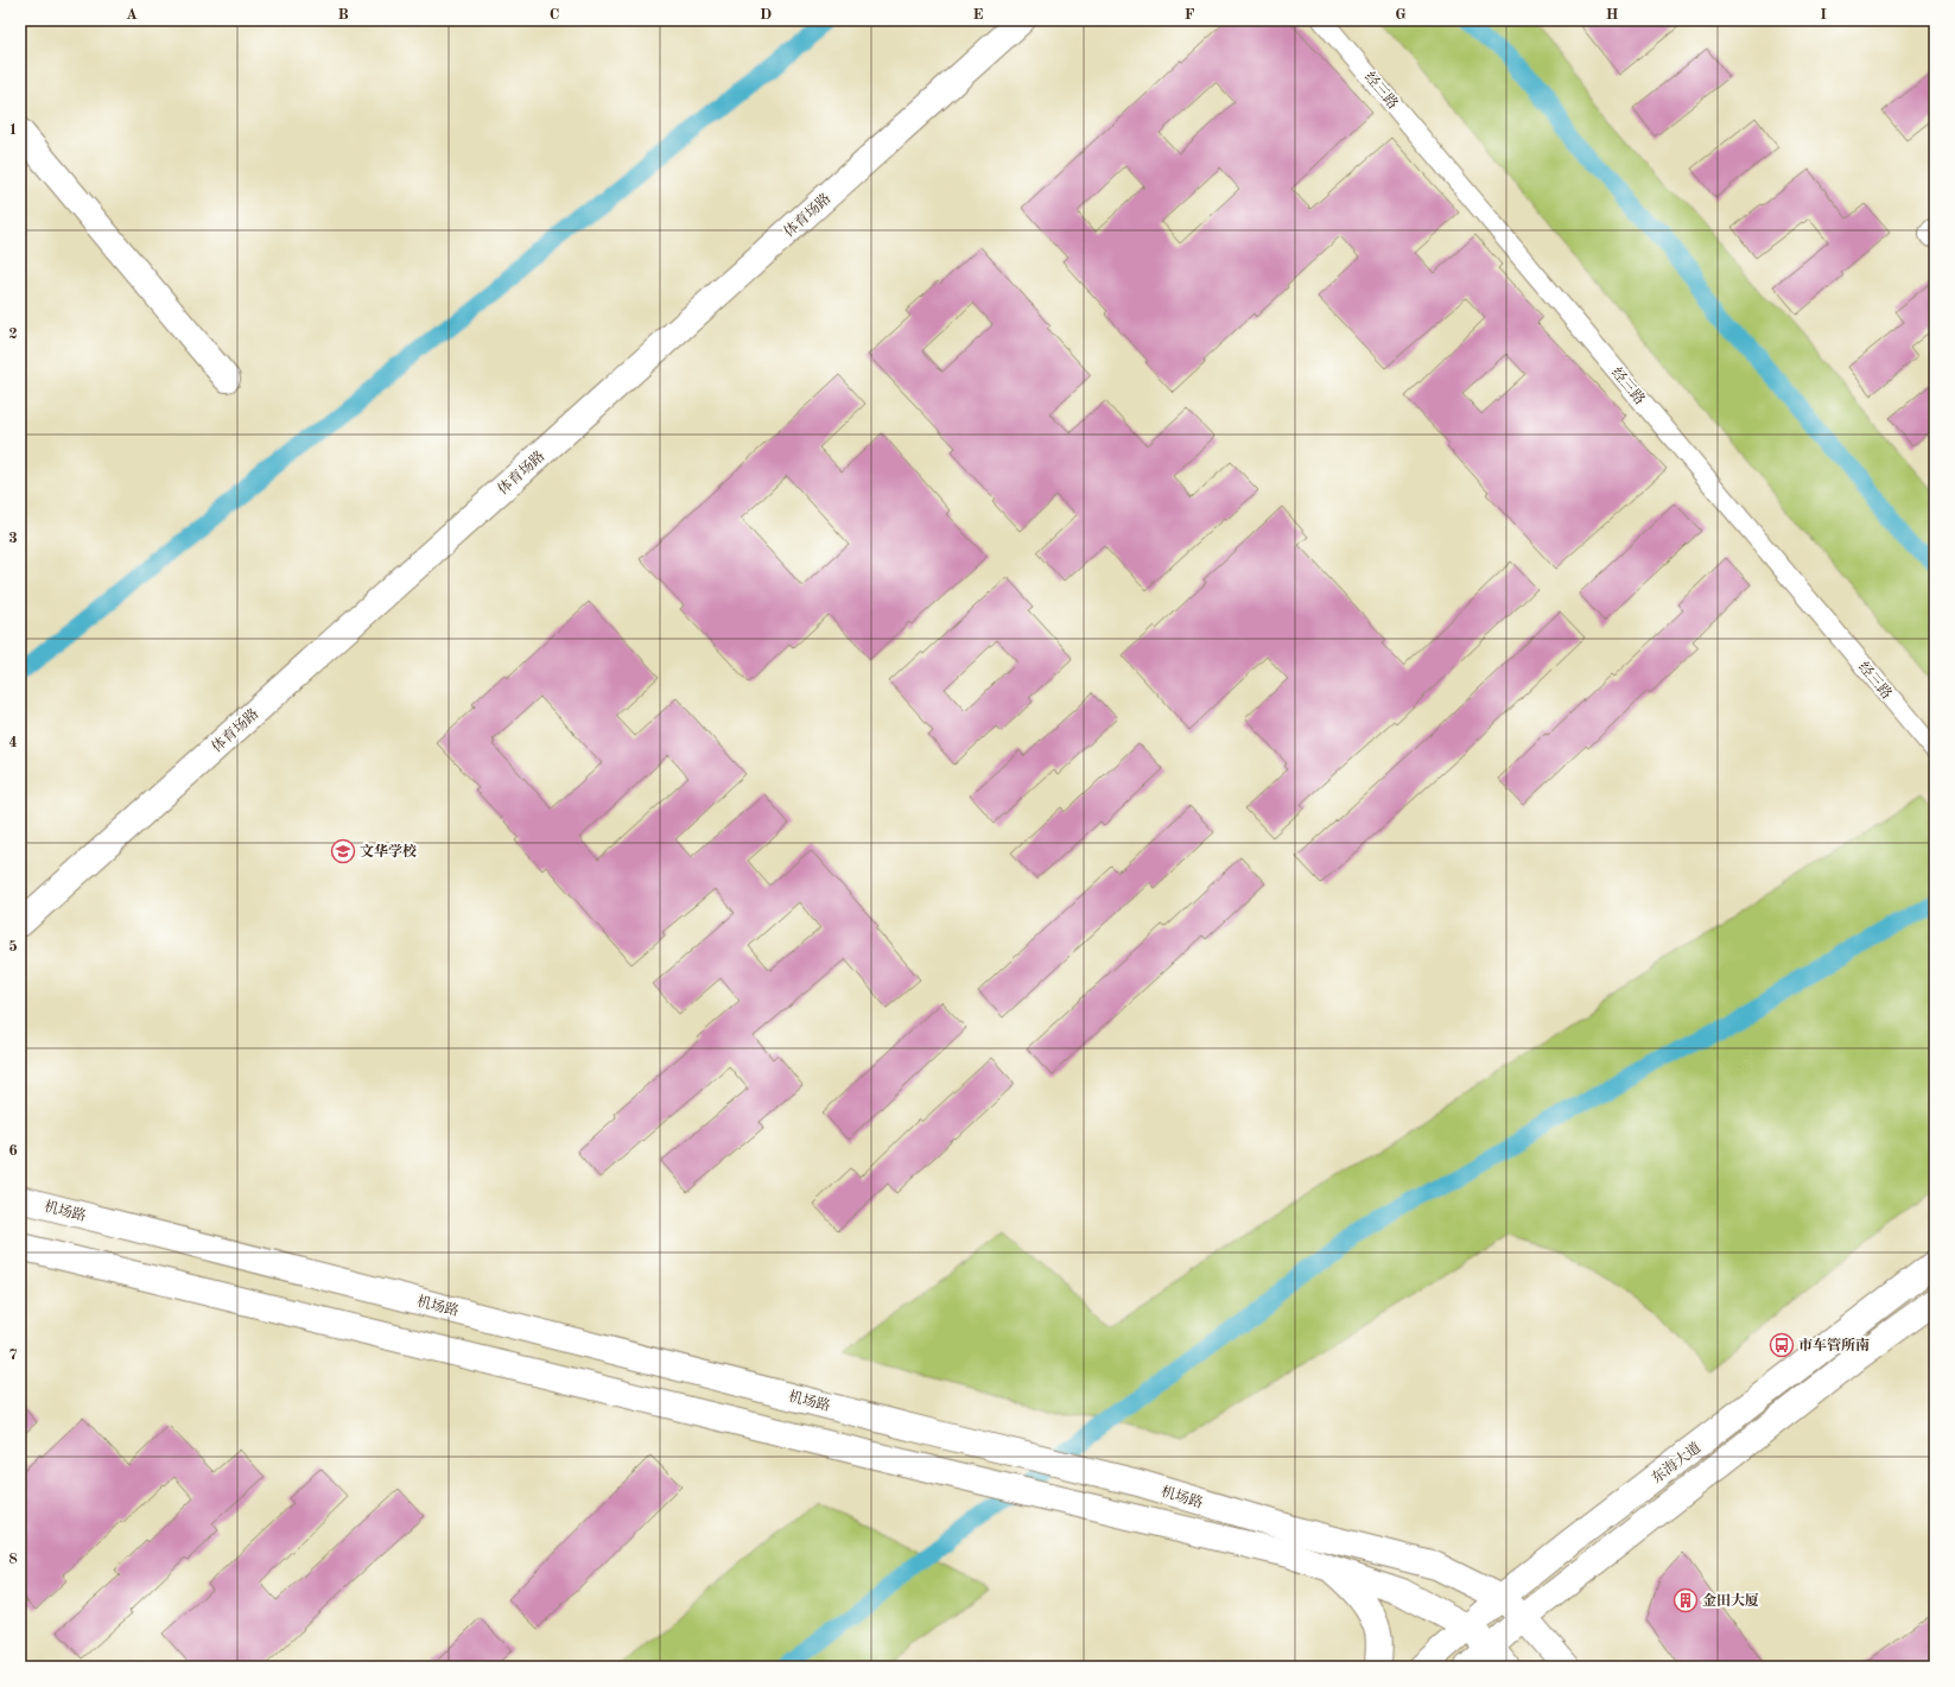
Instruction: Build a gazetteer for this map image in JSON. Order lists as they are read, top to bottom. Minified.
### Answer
{"streets":{"main road":["体育场路","机场路","东海大道"],"street":["经三路"]},"crossings":[["机场路","东海大道"]],"places":{"school or university":["文华学校"],"bus stop":["市车管所南"],"building":["金田大厦"]},"grid":{"columns":["A","B","C","D","E","F","G","H","I"],"rows":["1","2","3","4","5","6","7","8"]}}
